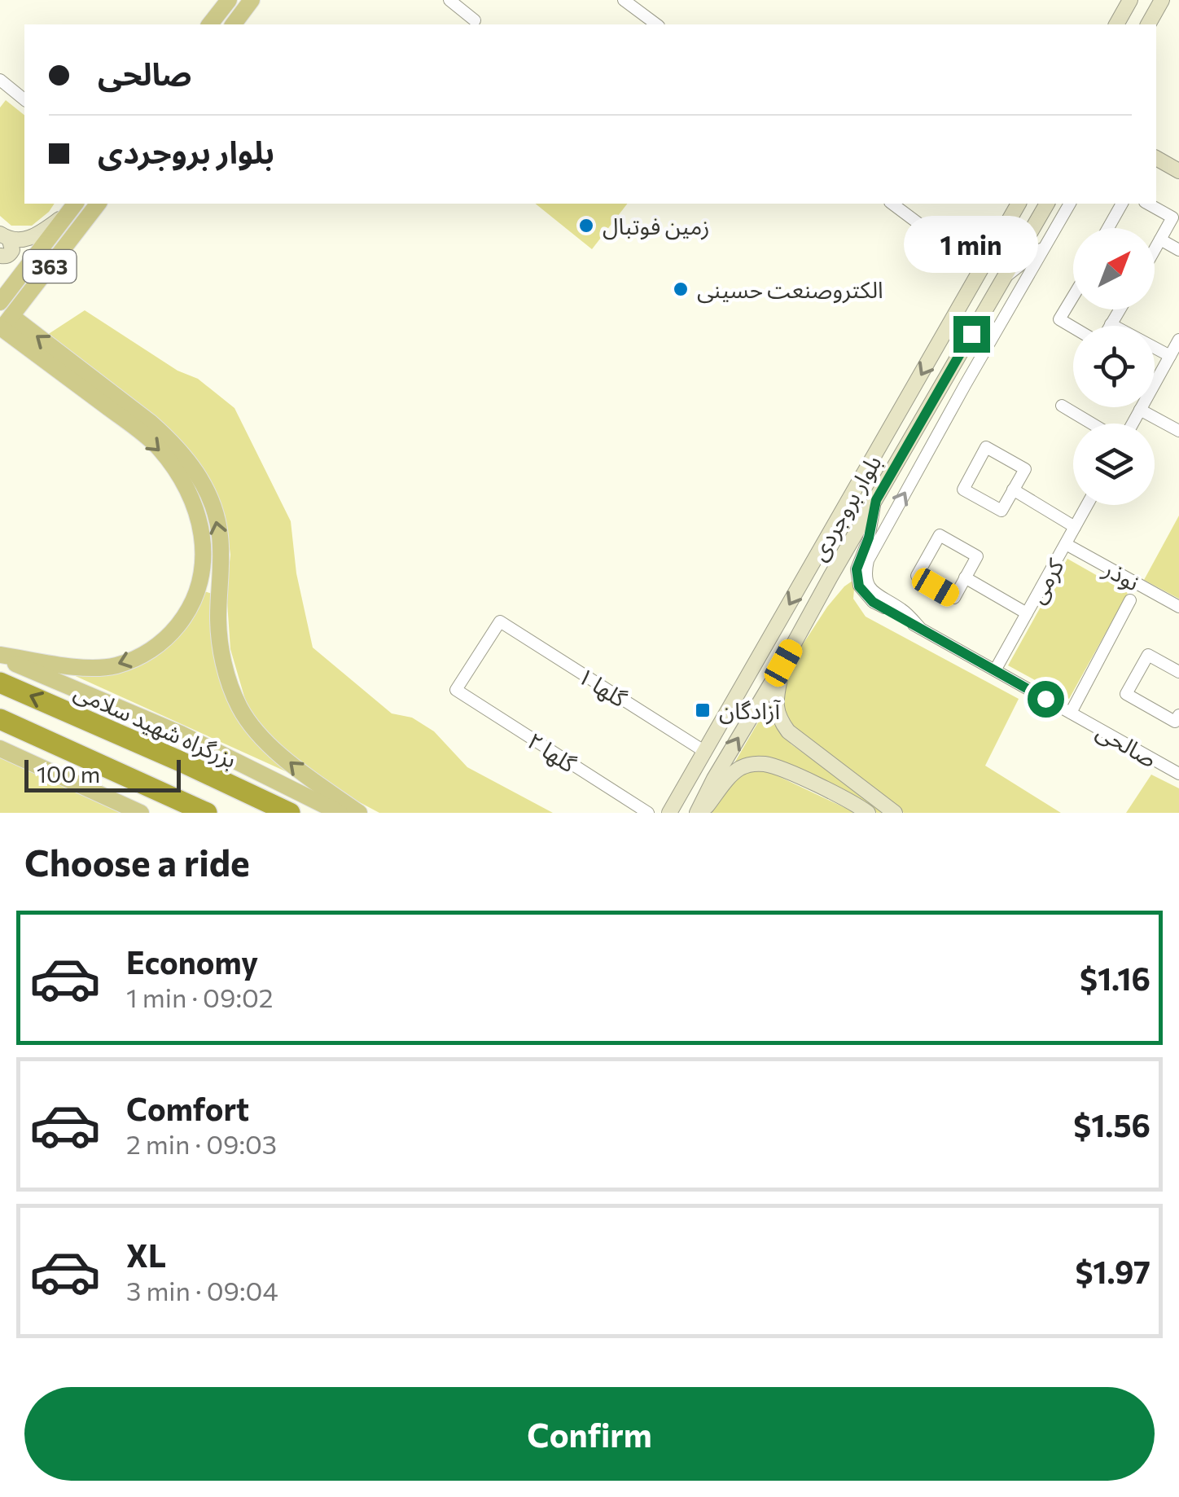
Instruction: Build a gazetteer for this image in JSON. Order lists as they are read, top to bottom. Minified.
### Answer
{"streets":{"highway":["بزرگراه شهید سلامی"],"main road":["363","بلوار بروجردی"],"street":["نوذر","کرمی","گلها ۱","صالحی","گلها ۲"]},"crossings":[["بلوار بروجردی","گلها ۱"],["بلوار بروجردی","صالحی"],["نوذر","کرمی"],["کرمی","صالحی"],["گلها ۱","گلها ۲"]],"places":{"other":["زمین فوتبال","الکتروصنعت حسینی"],"transit":["آزادگان"]},"scale_bar":"100 m","north":"top right","page":{"banner":["صالحی","بلوار بروجردی"],"bubble":"1 min","scale":"100 m","heading":"Choose a ride","list":[{"name":"Economy","note":"1 min · 09:02","value":"$1.16"},{"name":"Comfort","note":"2 min · 09:03","value":"$1.56"},{"name":"XL","note":"3 min · 09:04","value":"$1.97"}],"buttons":"Confirm"}}
